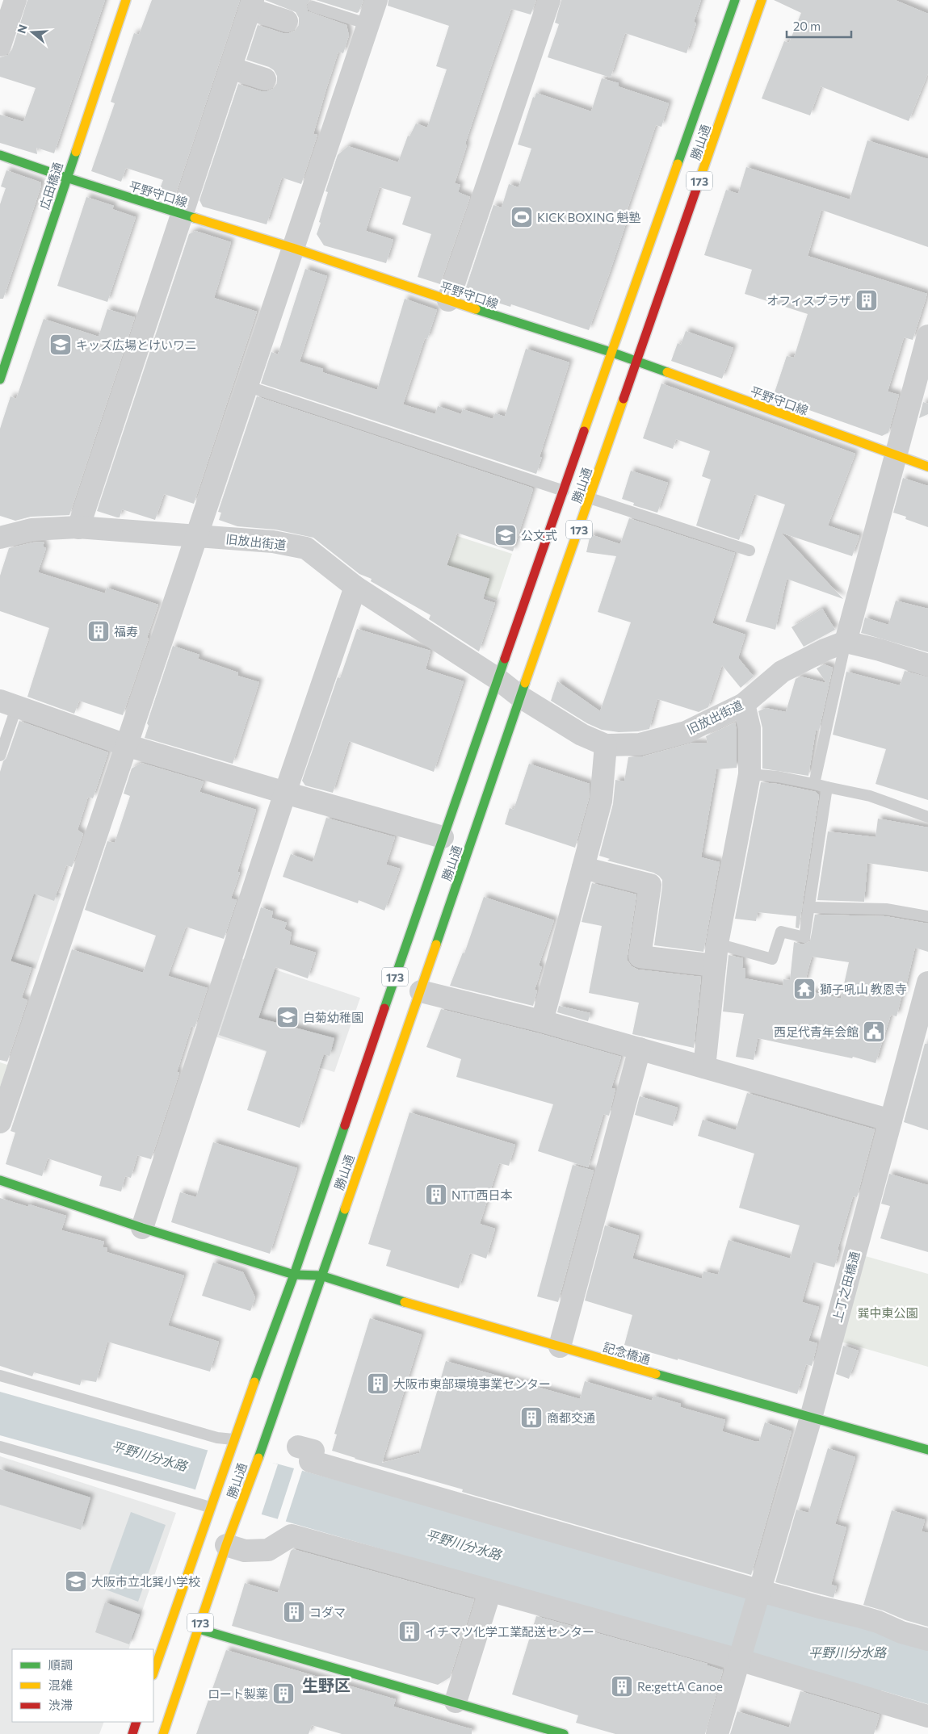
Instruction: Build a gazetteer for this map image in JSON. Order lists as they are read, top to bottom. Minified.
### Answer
{"streets":{"main road":["勝山通","173","広田橋通","平野守口線","記念橋通"],"street":["旧放出街道","上丁之田橋通"]},"crossings":[["勝山通","平野守口線"],["勝山通","旧放出街道"],["勝山通","記念橋通"],["広田橋通","平野守口線"],["上丁之田橋通","記念橋通"]],"districts":["生野区"],"water":["平野川分水路"],"parks":["巽中東公園"],"places":{"sports":["KICK BOXING 魁塾"],"building":["オフィスプラザ","福寿","NTT西日本","大阪市東部環境事業センター","商都交通","コダマ","イチマツ化学工業配送センター","Re:gettA Canoe","ロート製薬"],"school or university":["キッズ広場とけいワニ","公文式","白菊幼稚園","大阪市立北巽小学校"],"temple":["獅子吼山 教恩寺"],"public building":["西足代青年会館"]},"legend":["順調","混雑","渋滞"],"scale_bar":"20 m","north":"left"}
